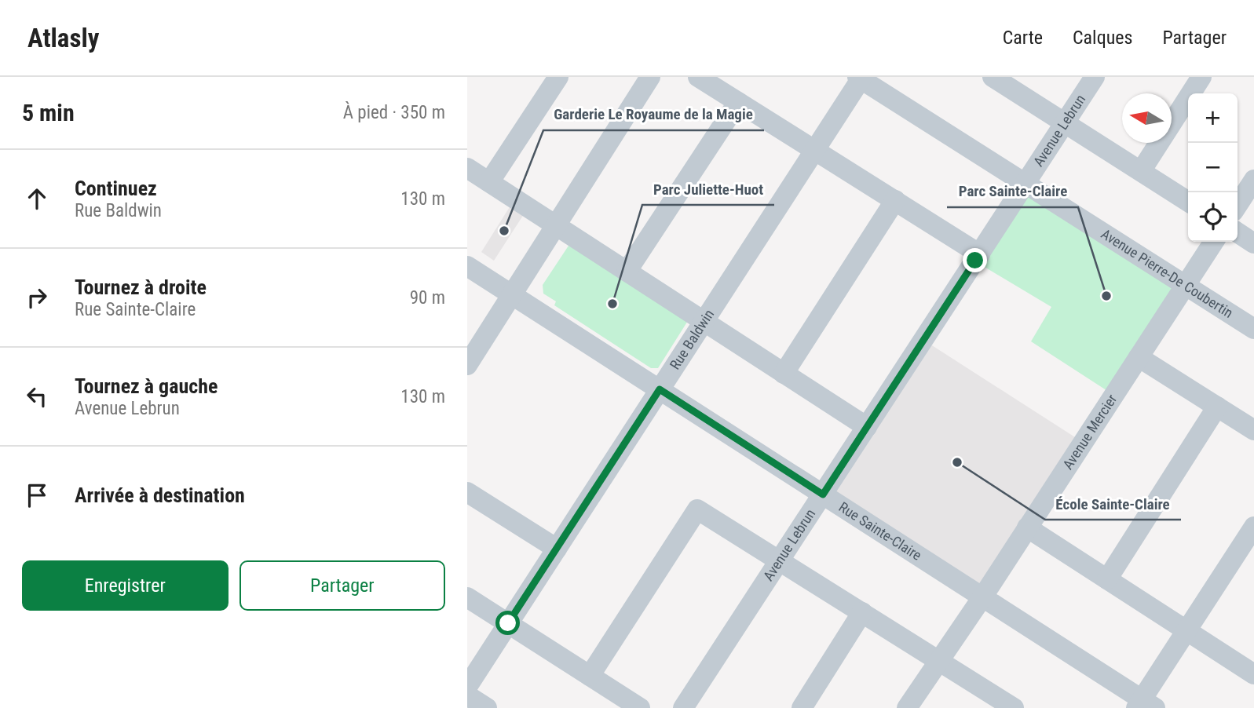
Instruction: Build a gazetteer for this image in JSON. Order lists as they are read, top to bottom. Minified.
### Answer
{"streets":{"street":["Avenue Lebrun","Avenue Pierre-De Coubertin","Rue Baldwin","Avenue Mercier","Rue Sainte-Claire"]},"crossings":[["Avenue Lebrun","Avenue Pierre-De Coubertin"],["Avenue Lebrun","Rue Sainte-Claire"],["Avenue Pierre-De Coubertin","Rue Baldwin"],["Avenue Pierre-De Coubertin","Avenue Mercier"],["Rue Baldwin","Rue Sainte-Claire"],["Avenue Mercier","Rue Sainte-Claire"]],"places":["Garderie Le Royaume de la Magie","Parc Sainte-Claire","Parc Juliette-Huot","École Sainte-Claire"],"north":"left","page":{"header":"Atlasly","nav":["Carte","Calques","Partager"],"heading":["5 min","À pied · 350 m"],"map_buttons":["+","−"],"list":[["Continuez","Rue Baldwin","130 m"],["Tournez à droite","Rue Sainte-Claire","90 m"],["Tournez à gauche","Avenue Lebrun","130 m"],"Arrivée à destination"],"buttons":["Enregistrer","Partager"]}}
